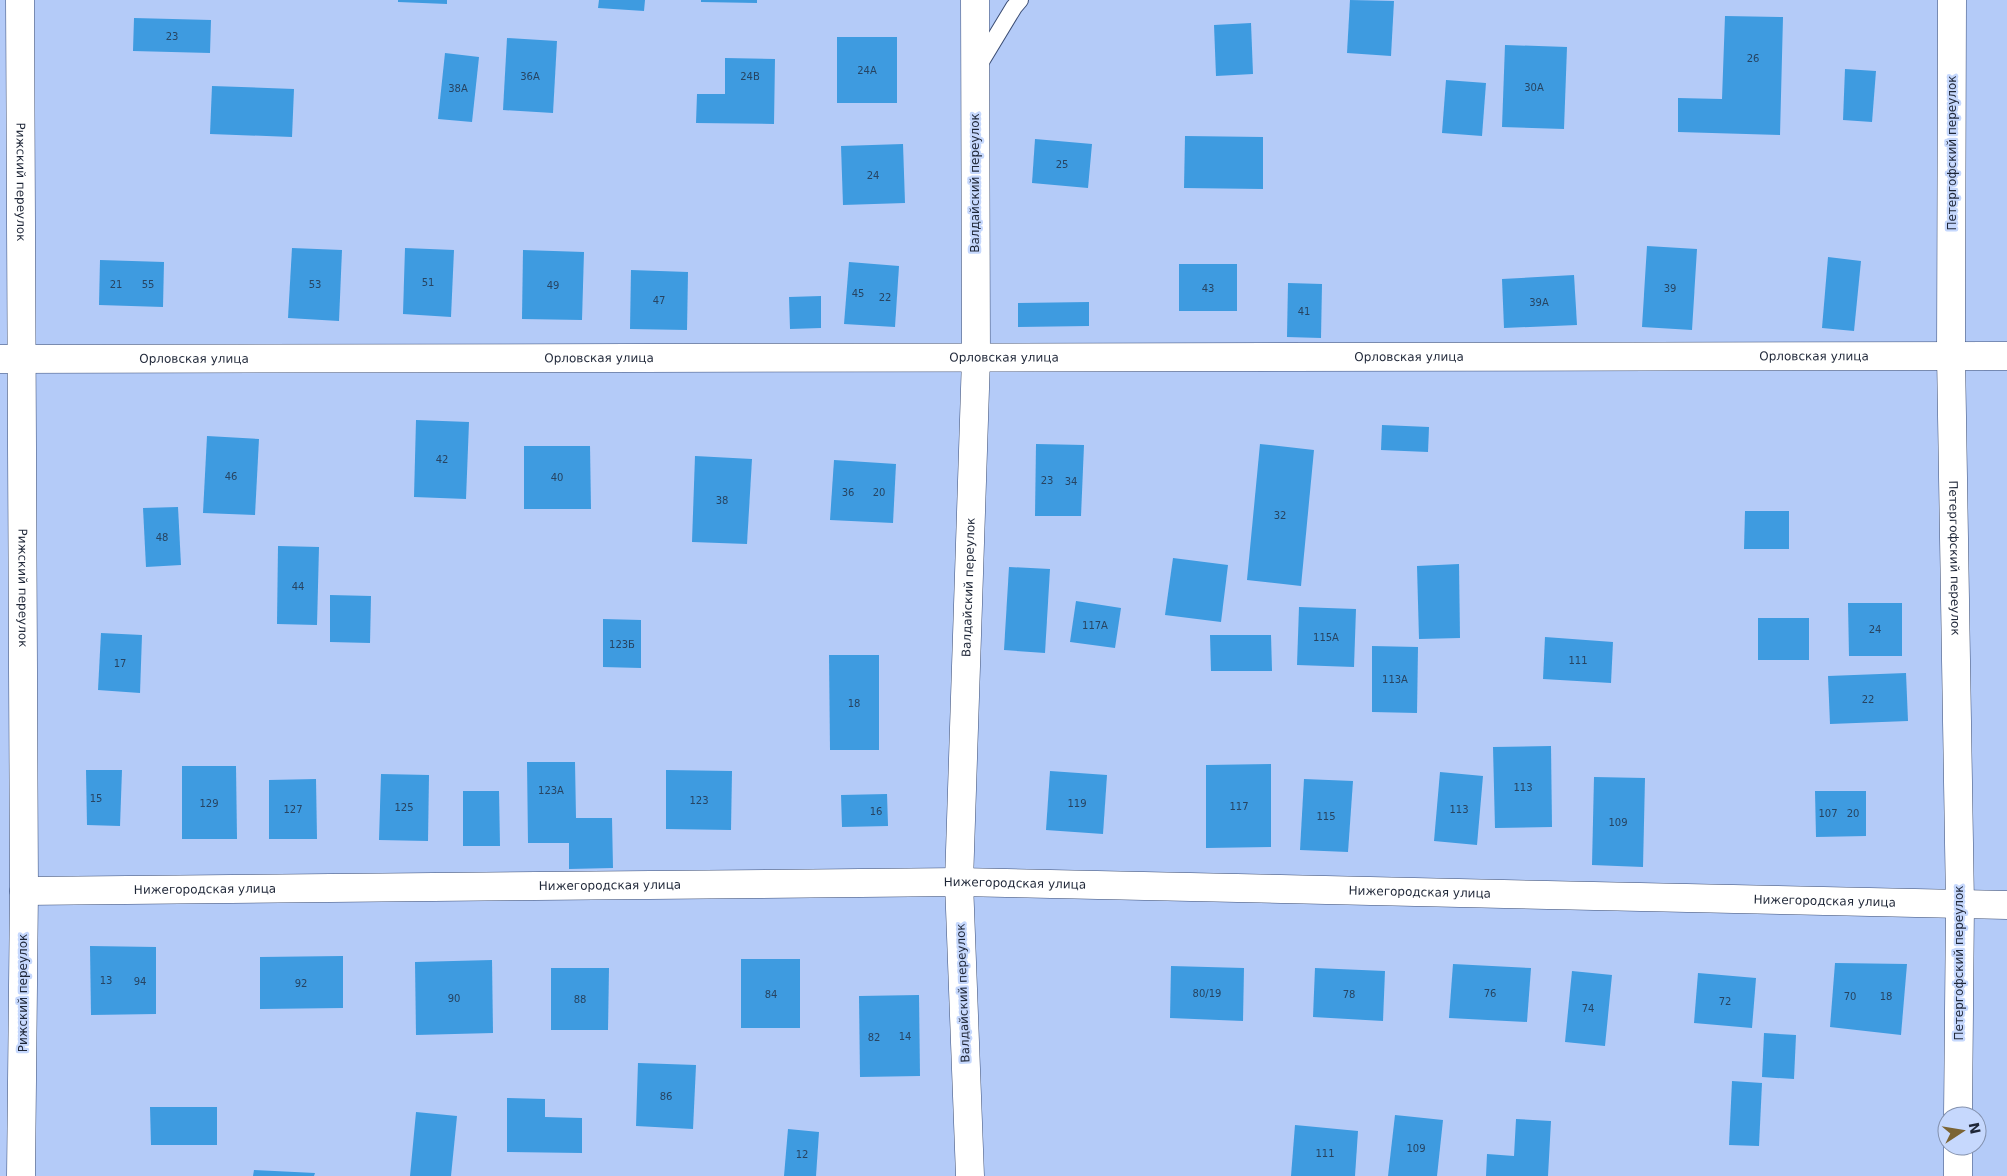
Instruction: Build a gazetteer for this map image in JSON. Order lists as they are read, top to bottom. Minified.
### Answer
{"streets":{"street":["Петергофский переулок","Рижский переулок","Валдайский переулок","Орловская улица","Нижегородская улица"]},"crossings":[["Петергофский переулок","Орловская улица"],["Петергофский переулок","Нижегородская улица"],["Рижский переулок","Орловская улица"],["Рижский переулок","Нижегородская улица"],["Валдайский переулок","Орловская улица"],["Валдайский переулок","Нижегородская улица"]],"house_numbers":["23","26","24А","36А","24В","30А","38А","25","24","51","21","55","53","49","43","39","45","22","47","39А","41","42","46","40","23","34","36","20","38","32","48","44","117А","24","115А","123Б","111","17","113А","22","18","113","123А","15","123","129","119","117","125","127","113","16","107","20","115","109","13","94","92","80/19","76","84","78","70","18","90","88","72","74","14","82","86","109","111","12"],"north":"right"}
